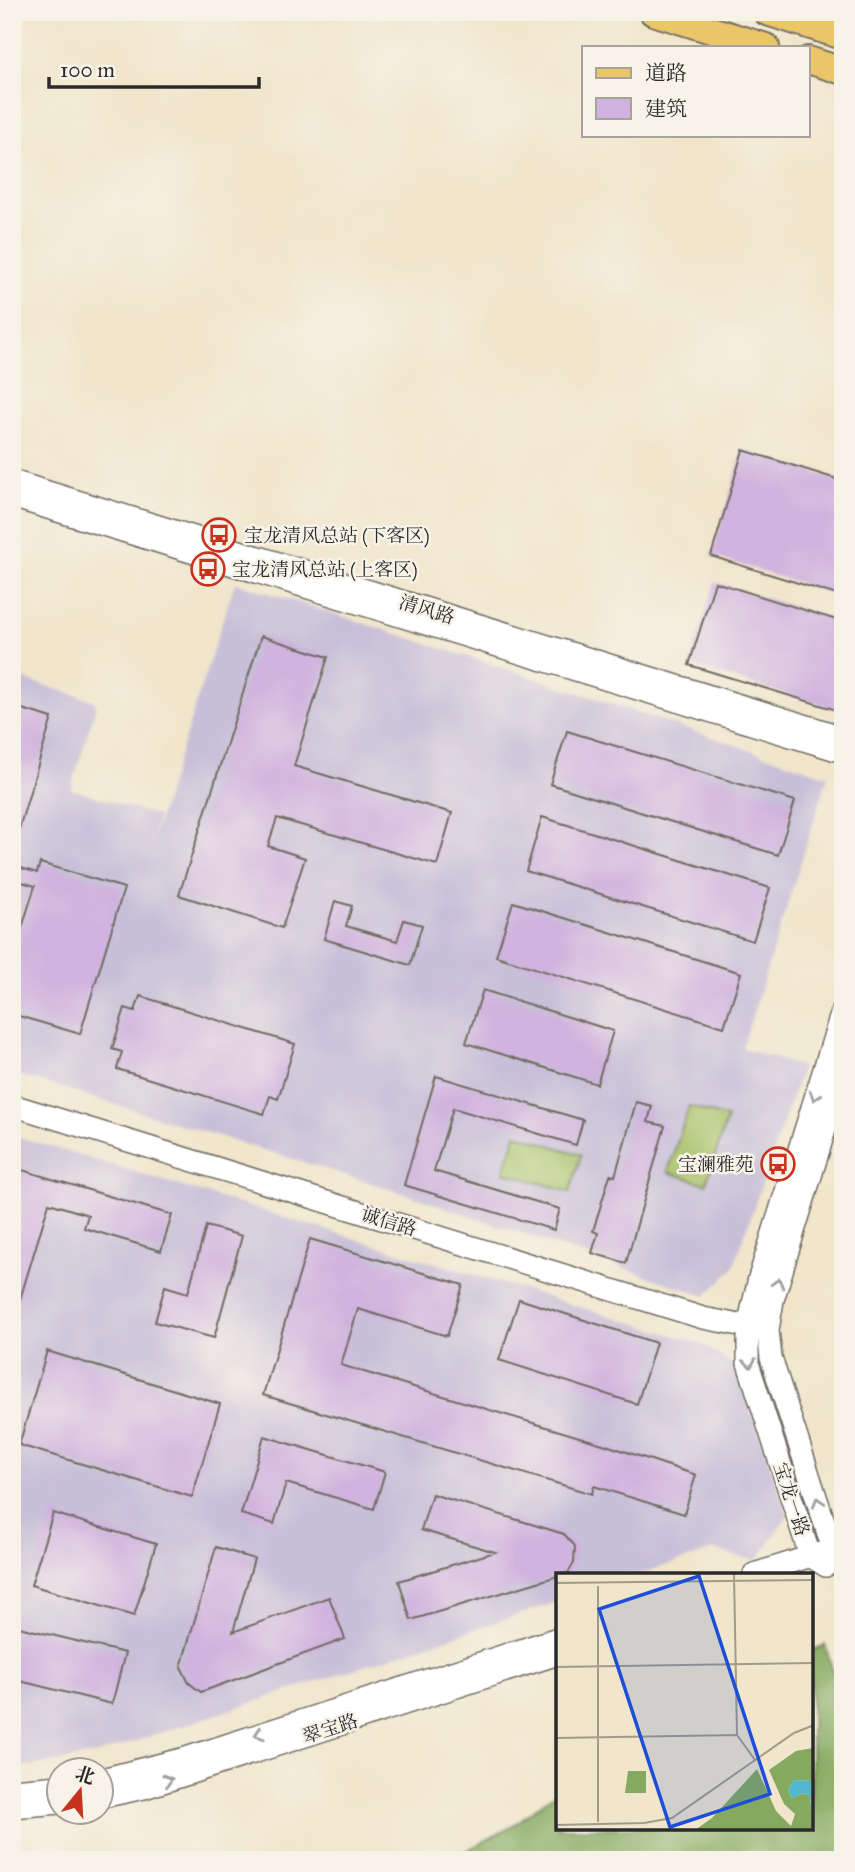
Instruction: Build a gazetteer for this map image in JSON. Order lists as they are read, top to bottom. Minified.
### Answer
{"streets":{"street":["清风路","诚信路","宝龙一路","翠宝路"]},"crossings":[["诚信路","宝龙一路"]],"places":{"bus stop":["宝龙清风总站 (下客区)","宝龙清风总站 (上客区)","宝澜雅苑"]},"legend":["道路","建筑"],"scale_bar":"100 m","north":"top"}
